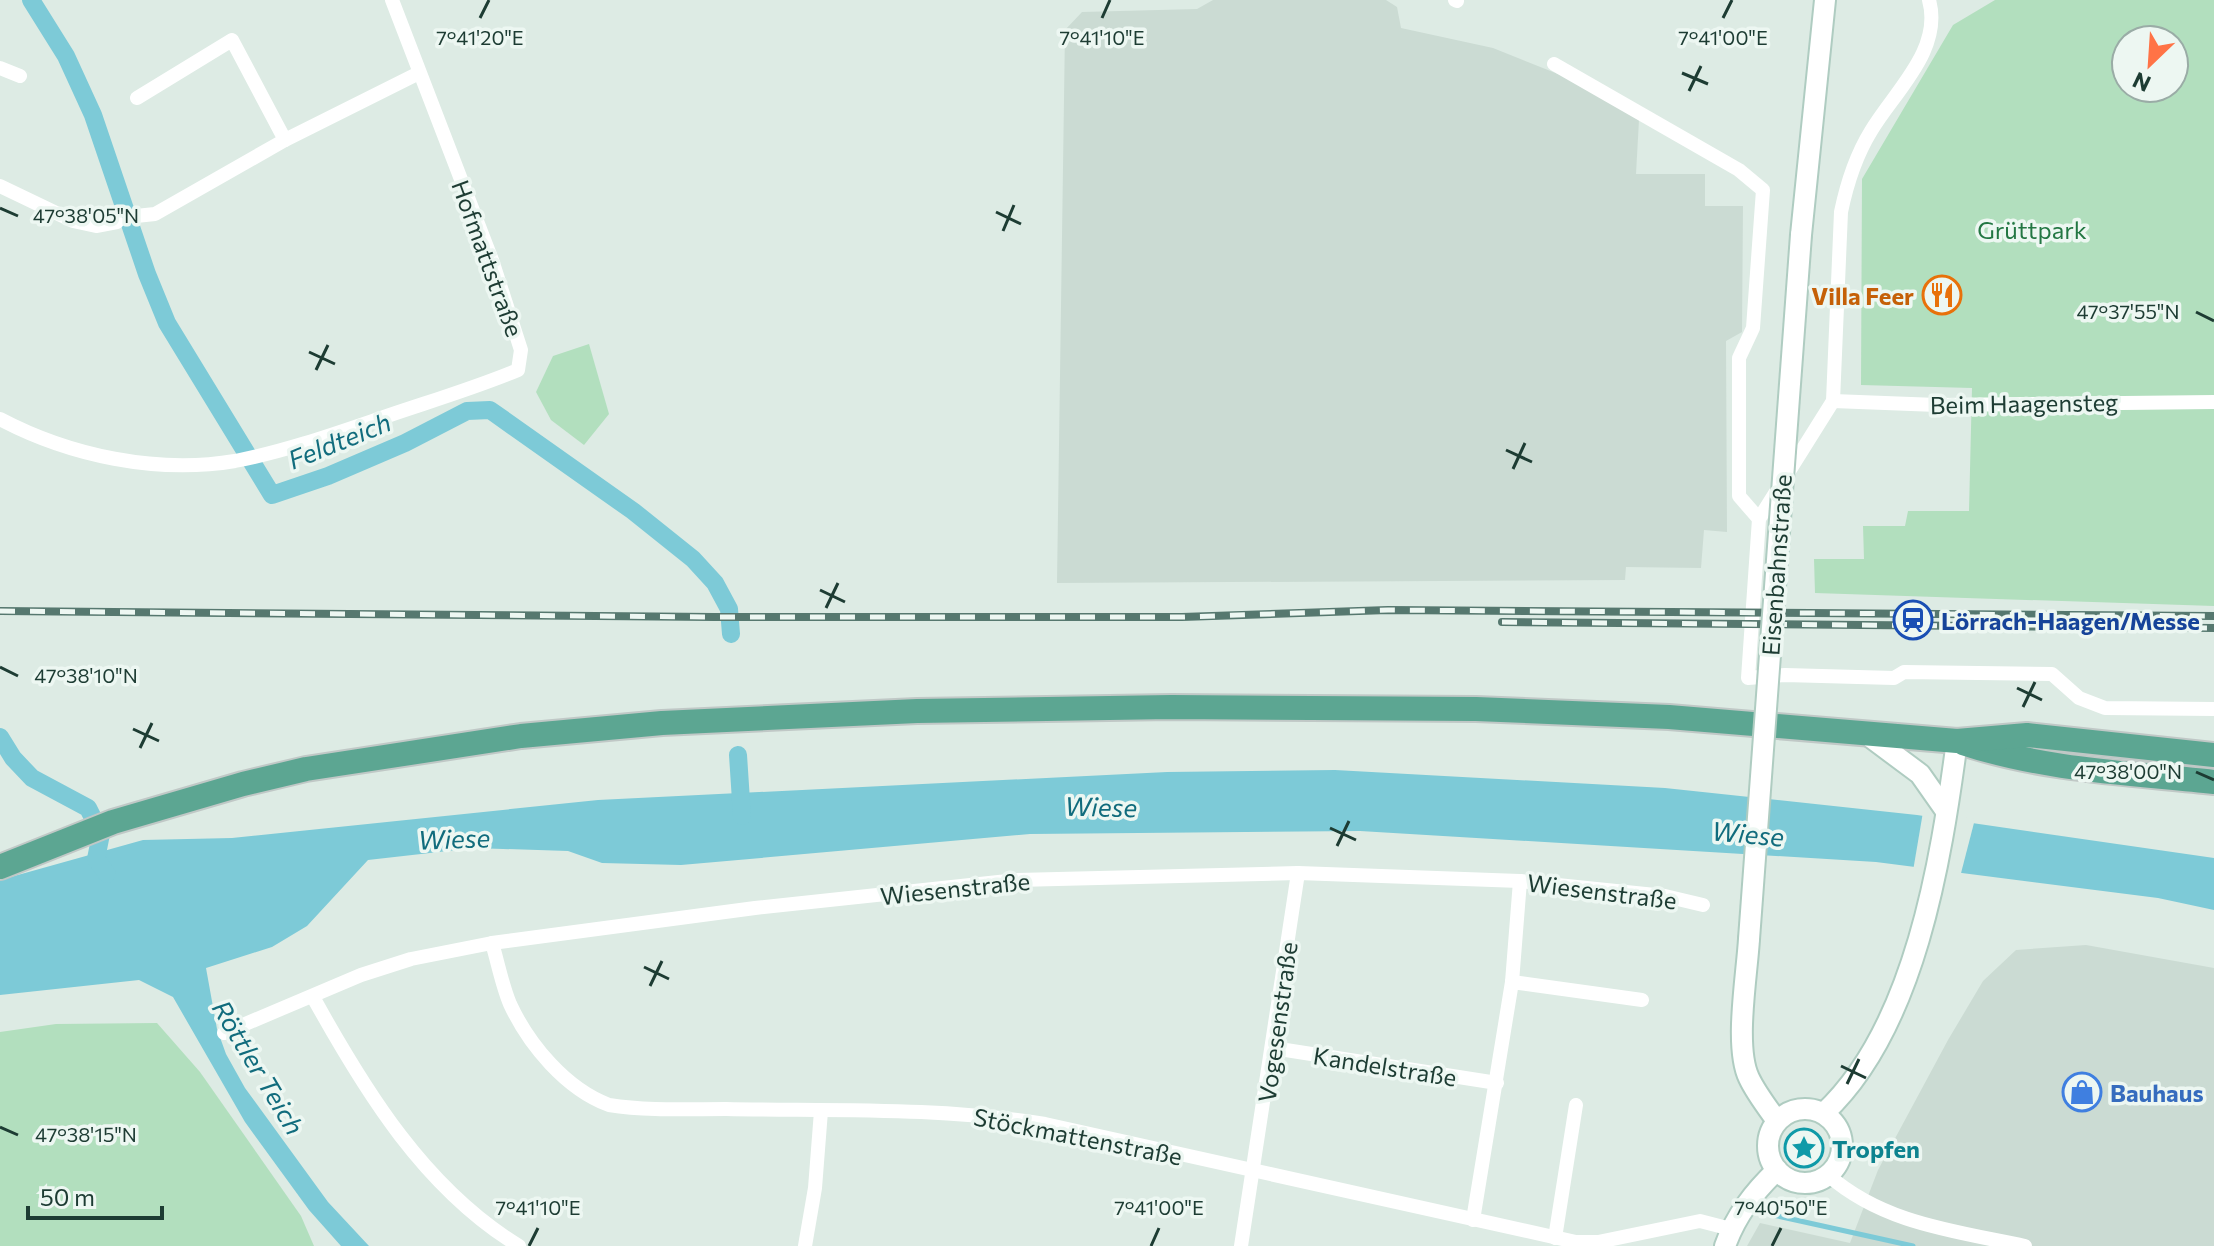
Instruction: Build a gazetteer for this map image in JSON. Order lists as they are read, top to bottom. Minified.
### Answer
{"streets":{"street":["Hofmattstraße","Beim Haagensteg","Eisenbahnstraße","Wiesenstraße","Vogesenstraße","Kandelstraße","Stöckmattenstraße"]},"crossings":[["Wiesenstraße","Vogesenstraße"],["Wiesenstraße","Stöckmattenstraße"],["Vogesenstraße","Kandelstraße"],["Vogesenstraße","Stöckmattenstraße"]],"water":["Feldteich","Wiese","Röttler Teich"],"parks":["Grüttpark"],"places":{"restaurant":["Villa Feer"],"station":["Lörrach-Haagen/Messe"],"shop":["Bauhaus"],"place":["Tropfen"]},"scale_bar":"50 m","north":"bottom left","coordinates":["7°41'20\"E","7°41'10\"E","7°41'00\"E","47°38'05\"N","47°37'55\"N","47°38'10\"N","47°38'00\"N","47°38'15\"N","7°40'50\"E"]}
